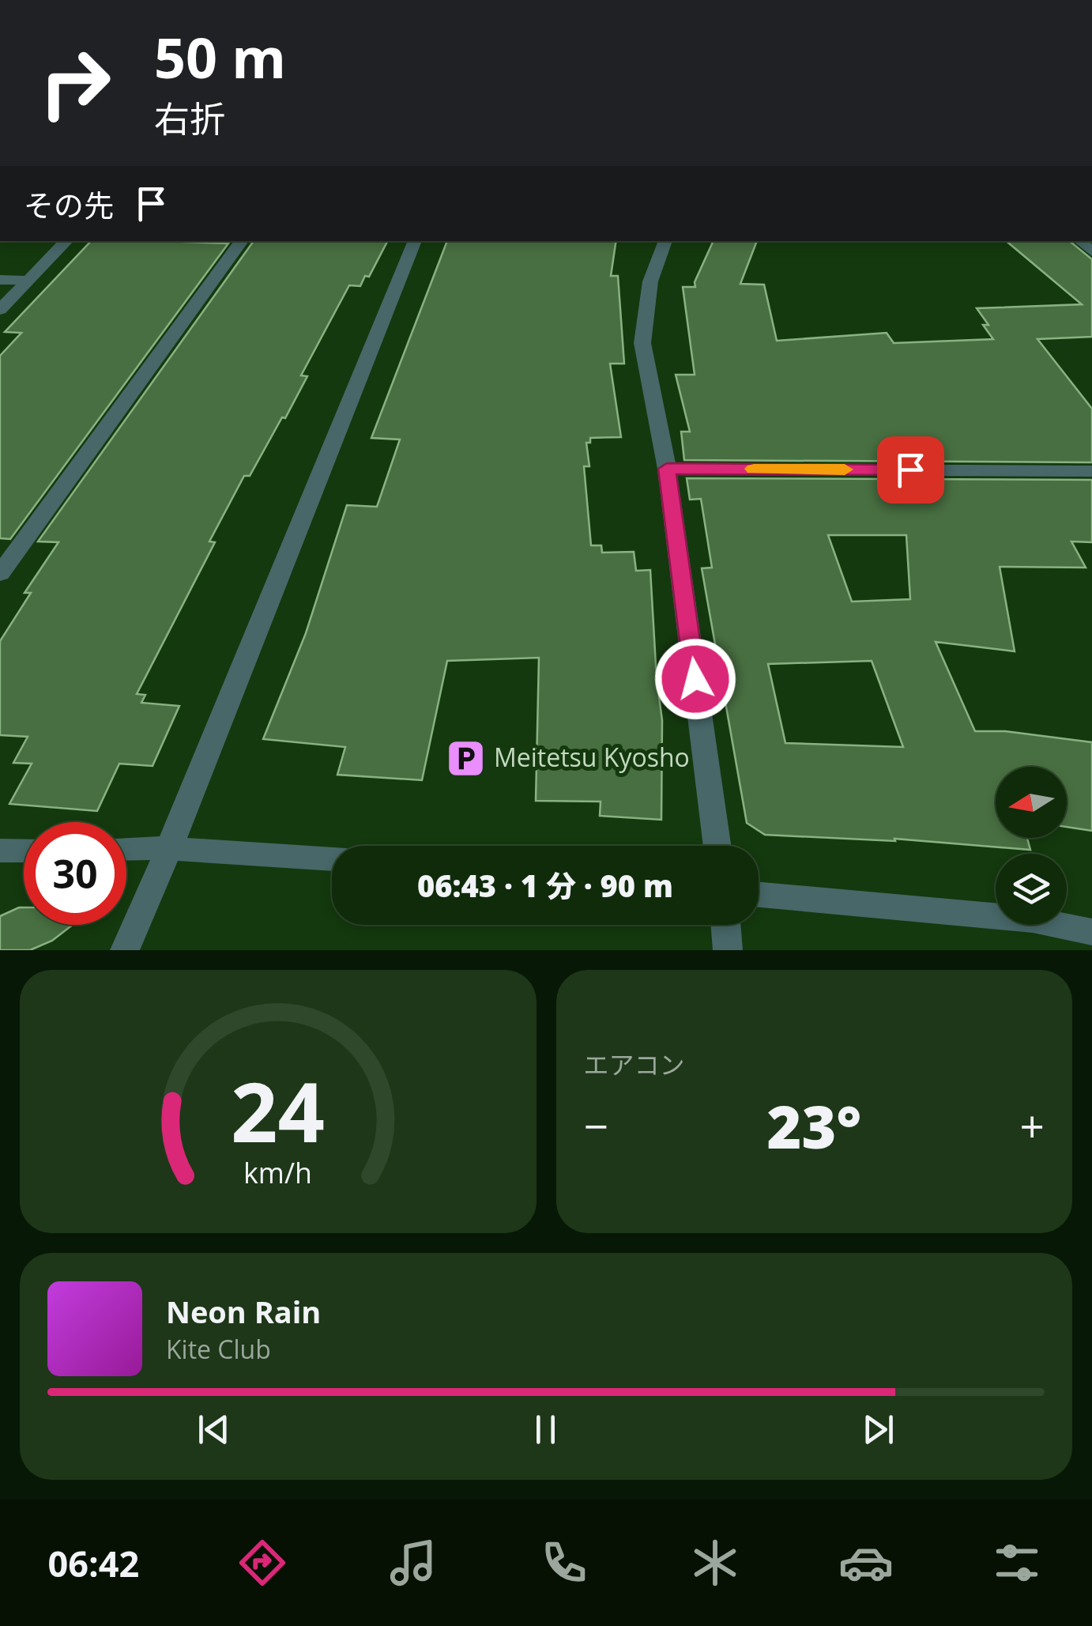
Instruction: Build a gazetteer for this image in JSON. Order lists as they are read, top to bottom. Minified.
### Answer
{"places":{"parking":["Meitetsu Kyosho"]},"north":"left","page":{"turn":["50 m","右折"],"then":"その先","limit":"30","trip":"06:43 · 1 分 · 90 m","tile":"エアコン","heat":["−","23°","+"],"song":["Neon Rain","Kite Club"],"tabs":"06:42","gauge":["24","km/h"]}}
